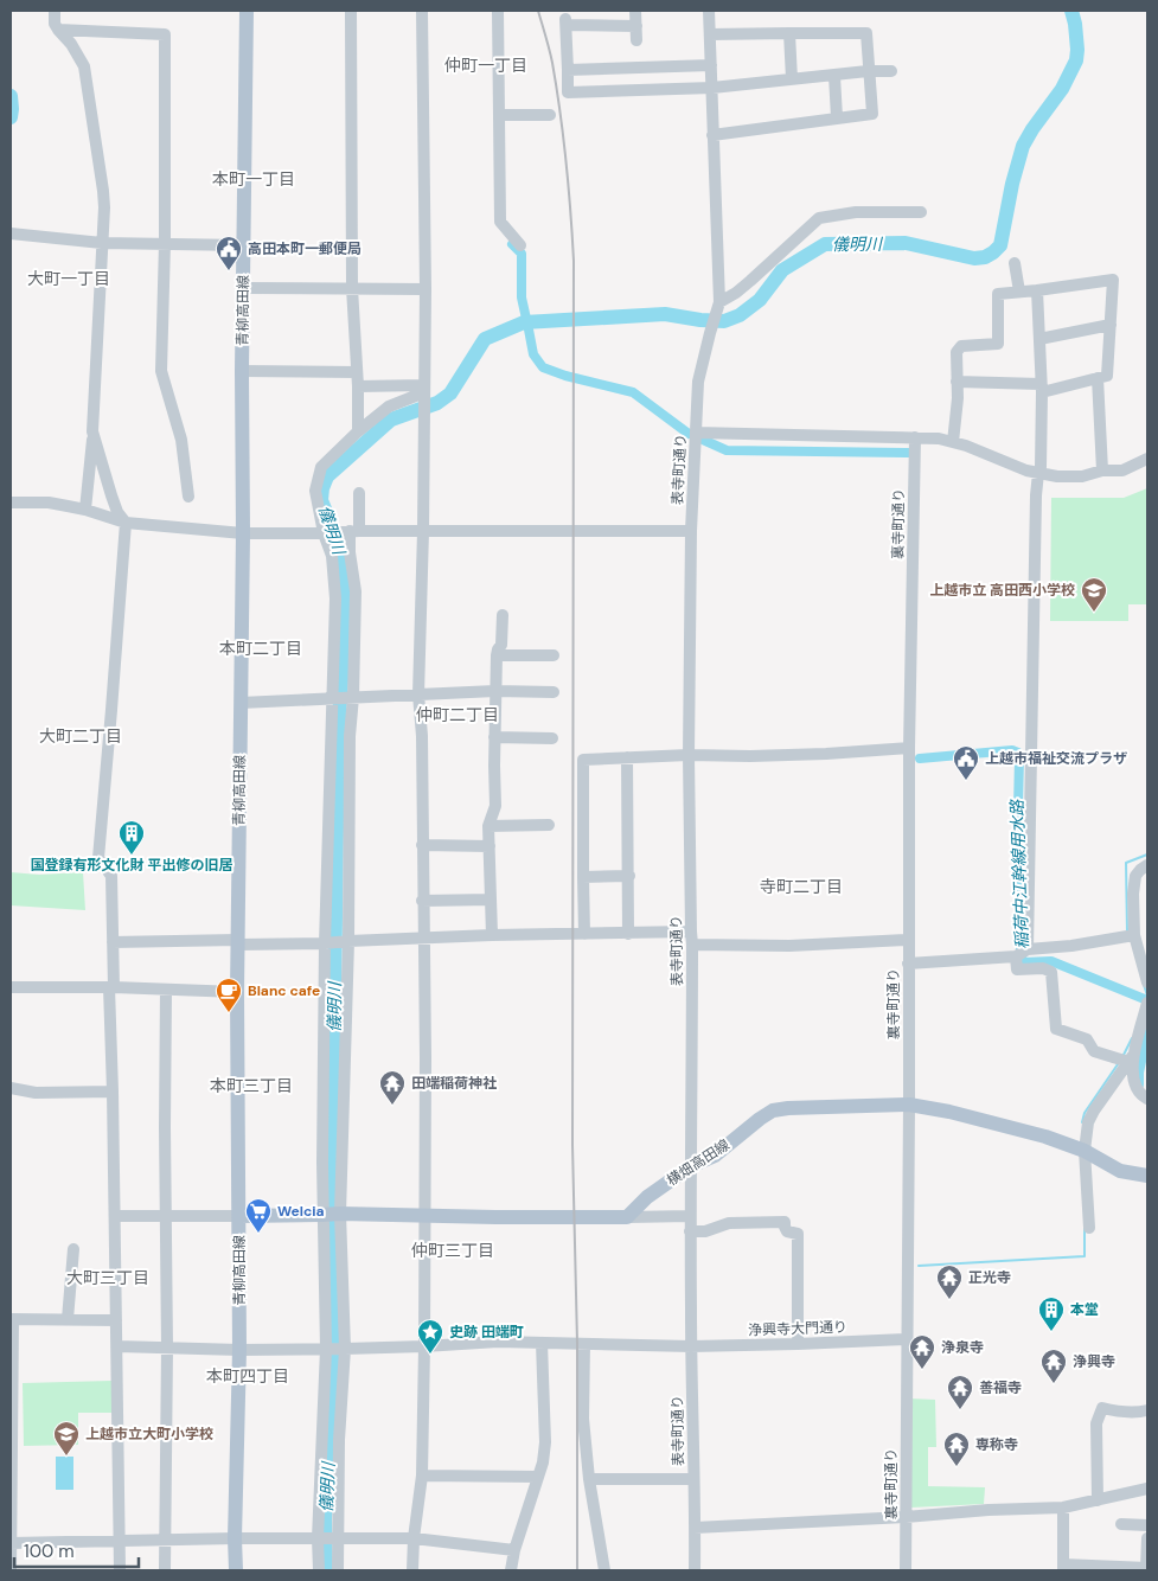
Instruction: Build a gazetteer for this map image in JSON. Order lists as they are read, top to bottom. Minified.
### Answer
{"streets":{"main road":["青柳高田線","横畑高田線"],"street":["表寺町通り","裏寺町通り","浄興寺大門通り"]},"crossings":[["青柳高田線","浄興寺大門通り"],["表寺町通り","横畑高田線"],["表寺町通り","浄興寺大門通り"],["裏寺町通り","横畑高田線"],["裏寺町通り","浄興寺大門通り"]],"districts":["仲町一丁目","本町一丁目","大町一丁目","本町二丁目","仲町二丁目","大町二丁目","寺町二丁目","本町三丁目","仲町三丁目","大町三丁目","本町四丁目"],"water":["儀明川","稲荷中江幹線用水路"],"places":{"public building":["高田本町一郵便局","上越市福祉交流プラザ"],"school or university":["上越市立 高田西小学校","上越市立大町小学校"],"building":["国登録有形文化財 平出修の旧居","本堂"],"cafe":["Blanc cafe"],"temple":["田端稲荷神社","正光寺","浄泉寺","浄興寺","善福寺","専称寺"],"supermarket":["Welcia"],"place":["史跡 田端町"]},"scale_bar":"100 m"}
